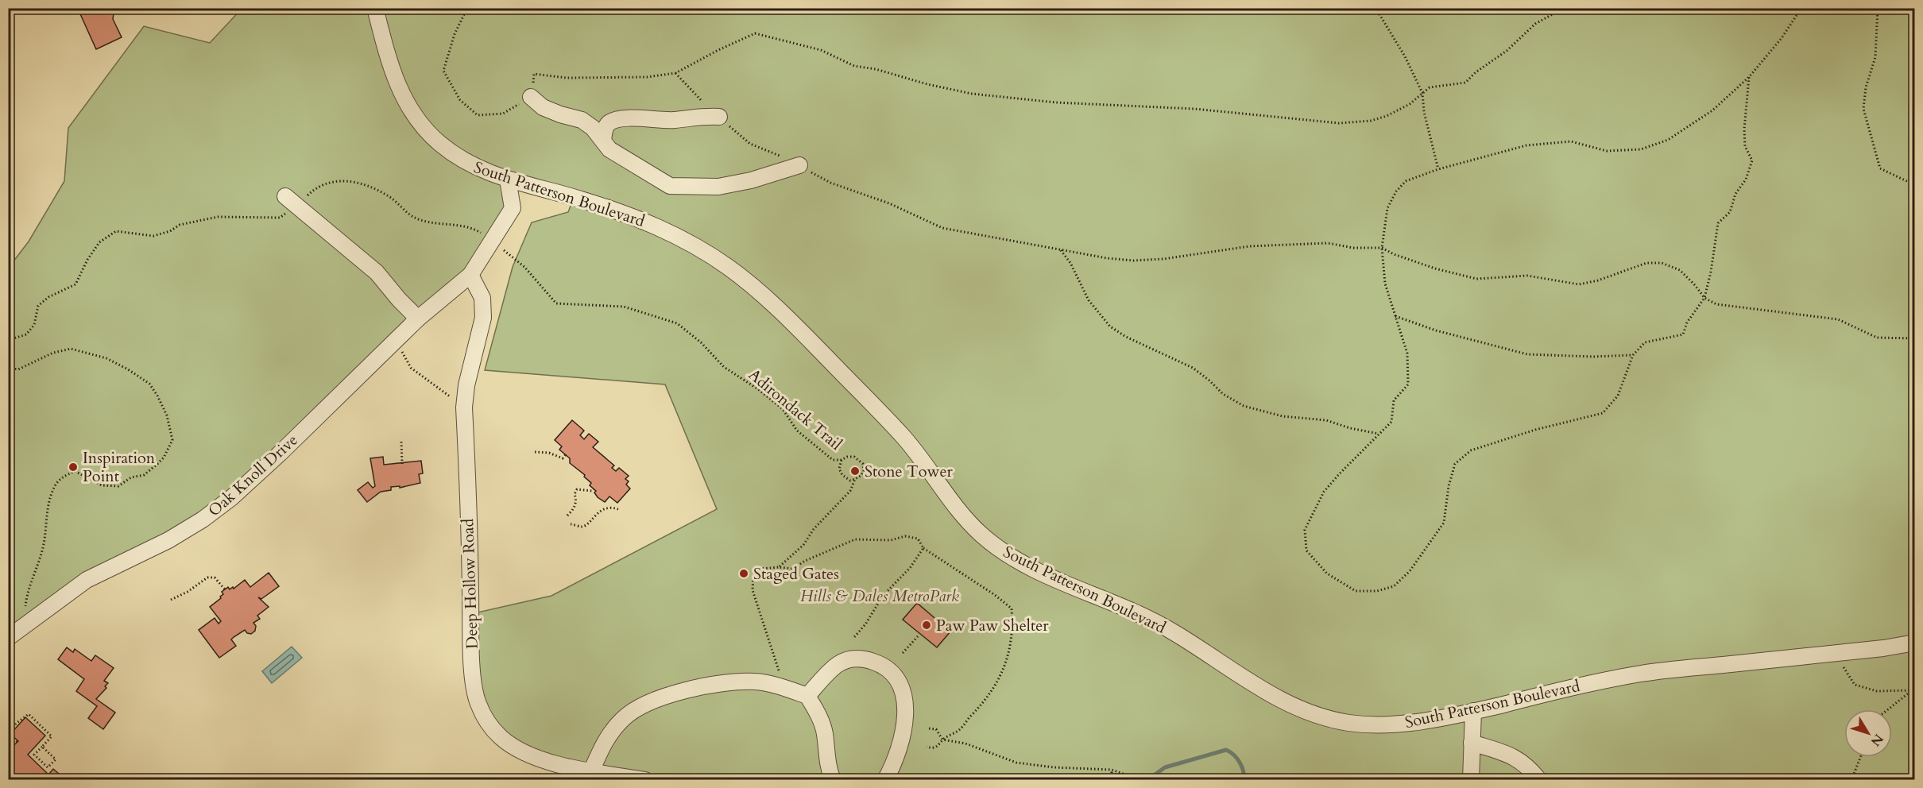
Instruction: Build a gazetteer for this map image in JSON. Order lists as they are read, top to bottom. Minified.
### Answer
{"streets":{"street":["South Patterson Boulevard","Oak Knoll Drive","Deep Hollow Road"],"path":["Adirondack Trail"]},"crossings":[["South Patterson Boulevard","Oak Knoll Drive"],["Adirondack Trail","Oak Knoll Drive"],["Oak Knoll Drive","Deep Hollow Road"]],"parks":["Hills & Dales MetroPark"],"places":["Inspiration Point","Stone Tower","Staged Gates","Paw Paw Shelter"],"north":"bottom right"}
